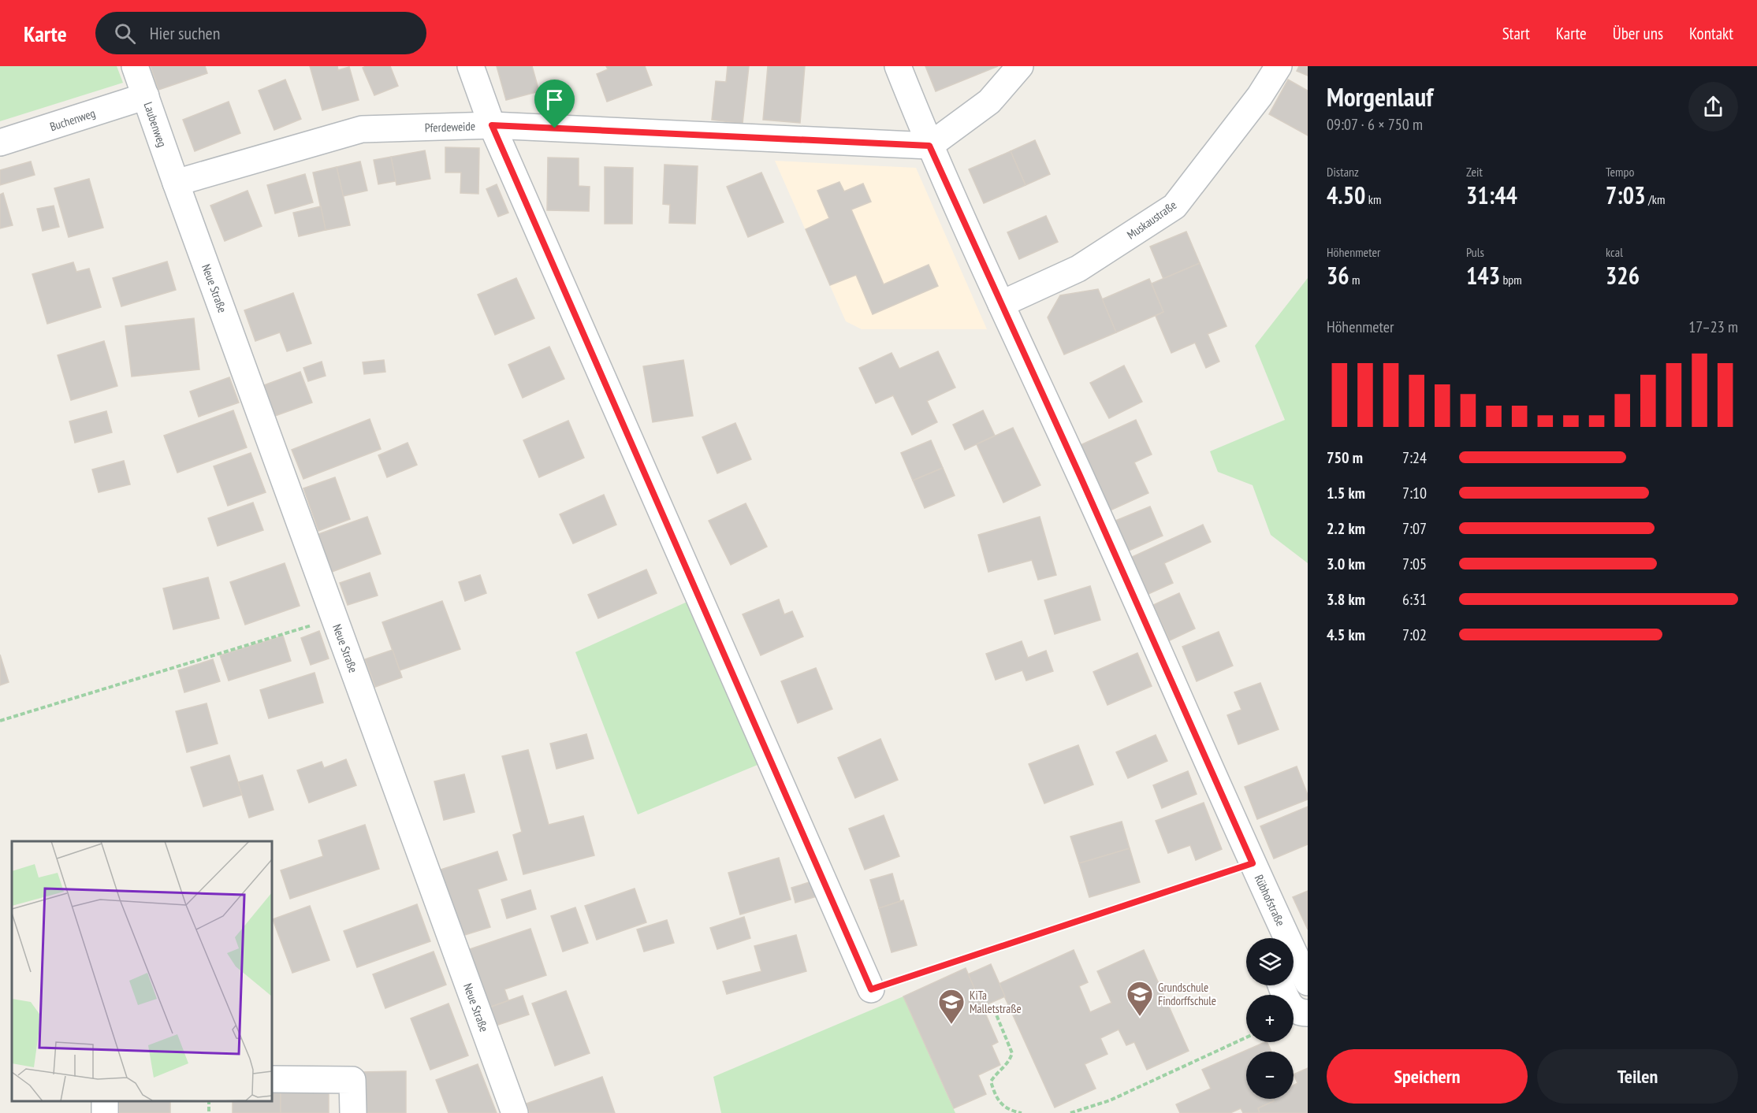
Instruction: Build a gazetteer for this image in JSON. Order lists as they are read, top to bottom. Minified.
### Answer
{"streets":{"street":["Buchenweg","Laubenweg","Pferdeweide","Muskaustraße","Neue Straße","Rübhofstraße"]},"crossings":[["Buchenweg","Laubenweg"],["Laubenweg","Pferdeweide"],["Laubenweg","Neue Straße"],["Pferdeweide","Neue Straße"],["Pferdeweide","Rübhofstraße"],["Muskaustraße","Rübhofstraße"]],"places":{"school or university":["Grundschule Findorffschule","KiTa Malletstraße"]},"page":{"header":"Karte","search":"Hier suchen","nav":["Start","Karte","Über uns","Kontakt"],"heading":["Morgenlauf","09:07 · 6 × 750 m"],"stats":[["Distanz","4.50 km"],["Zeit","31:44"],["Tempo","7:03 /km"],["Höhenmeter","36 m"],["Puls","143 bpm"],["kcal","326"]],"chart":["Höhenmeter","17–23 m"],"list":[{"name":"750 m","note":"7:24"},{"name":"1.5 km","note":"7:10"},{"name":"2.2 km","note":"7:07"},{"name":"3.0 km","note":"7:05"},{"name":"3.8 km","note":"6:31"},{"name":"4.5 km","note":"7:02"}],"map_buttons":["+","−"],"buttons":["Speichern","Teilen"]}}
